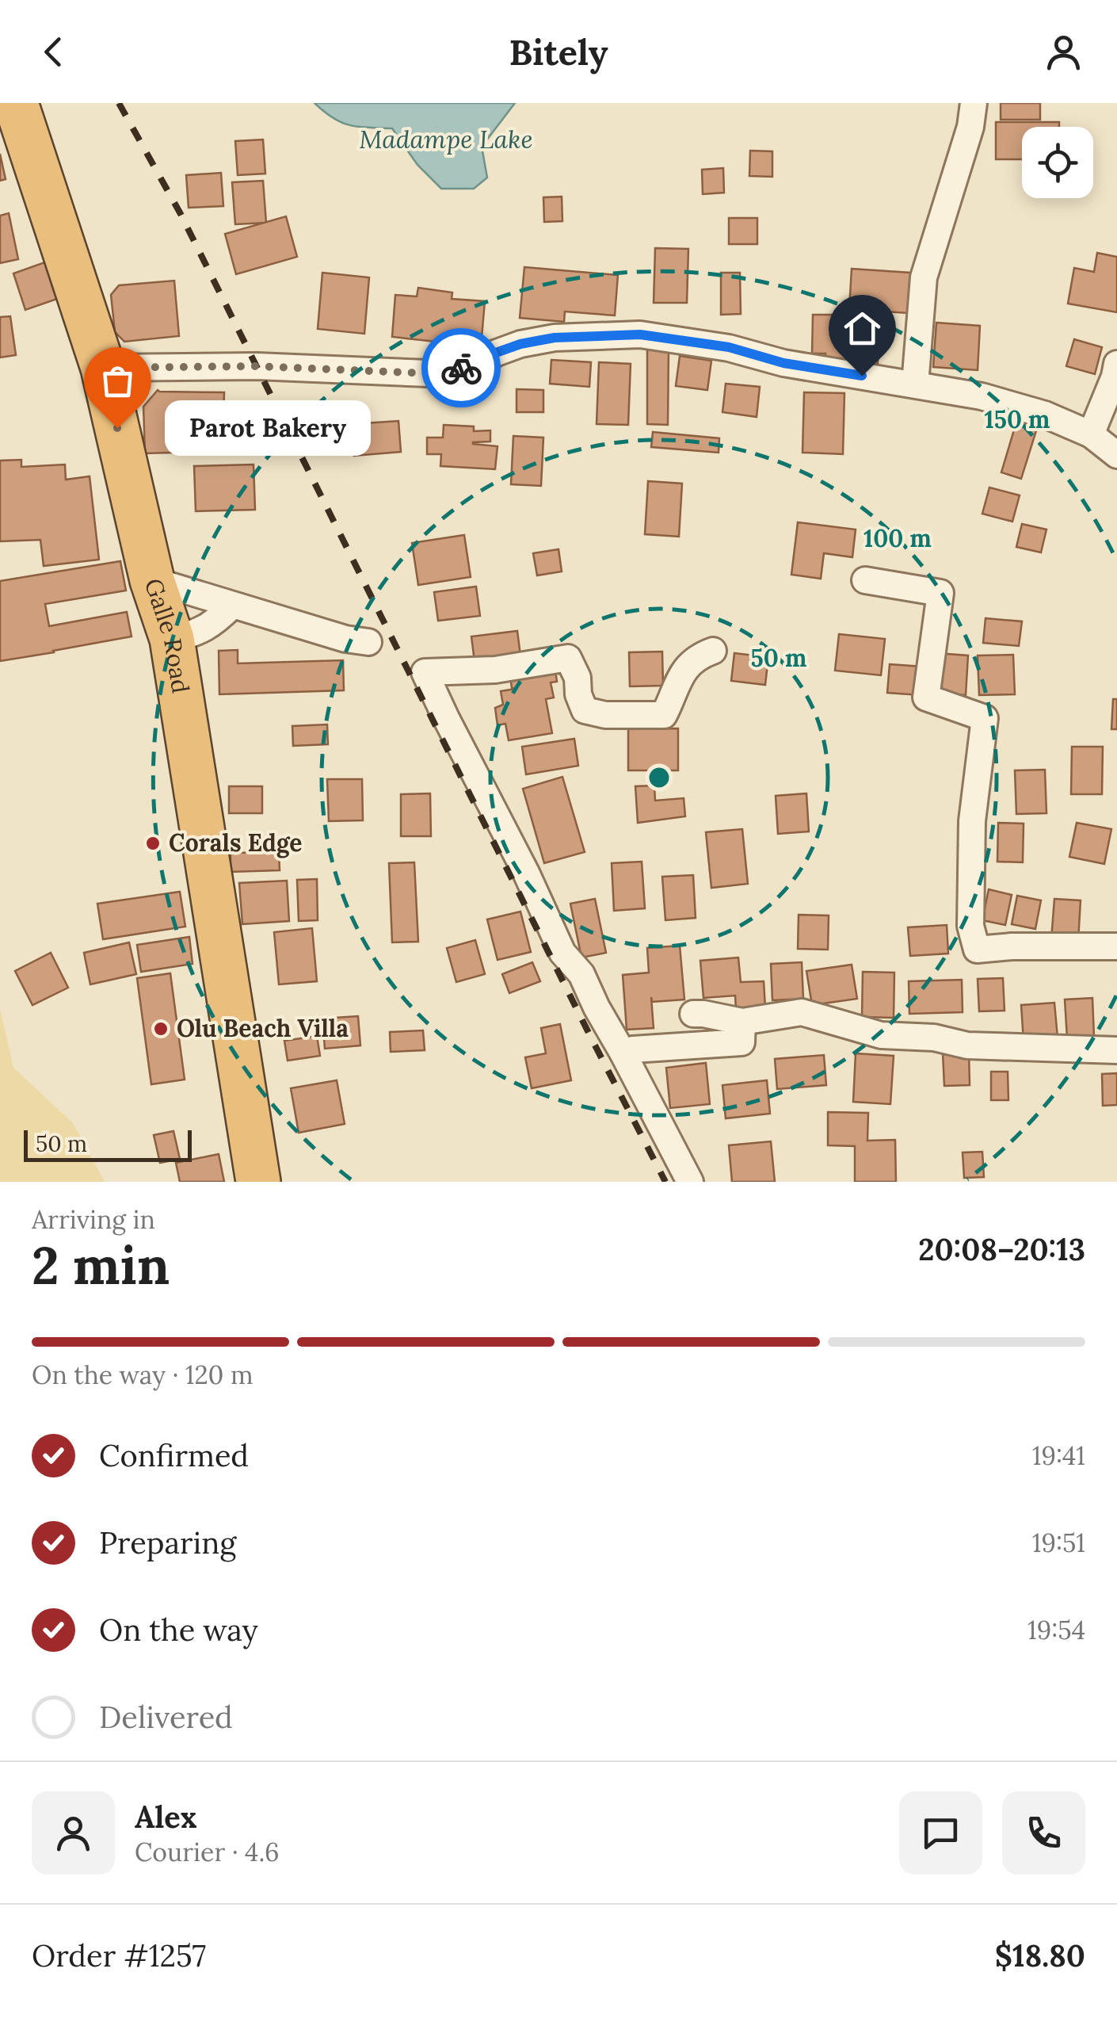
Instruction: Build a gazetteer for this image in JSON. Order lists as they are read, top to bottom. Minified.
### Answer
{"streets":{"highway":["Galle Road"]},"water":["Madampe Lake"],"places":["Parot Bakery","Corals Edge","Olu Beach Villa"],"scale_bar":"50 m","page":{"header":"Bitely","bubble":"Parot Bakery","scale":"50 m","heading":["2 min","Arriving in","20:08–20:13"],"panel":["Alex","Courier · 4.6","Order #1257","$18.80"],"bar":"On the way · 120 m","list":[["Confirmed","19:41"],["Preparing","19:51"],["On the way","19:54"],"Delivered"]},"rings":["150 m","100 m","50 m"]}
